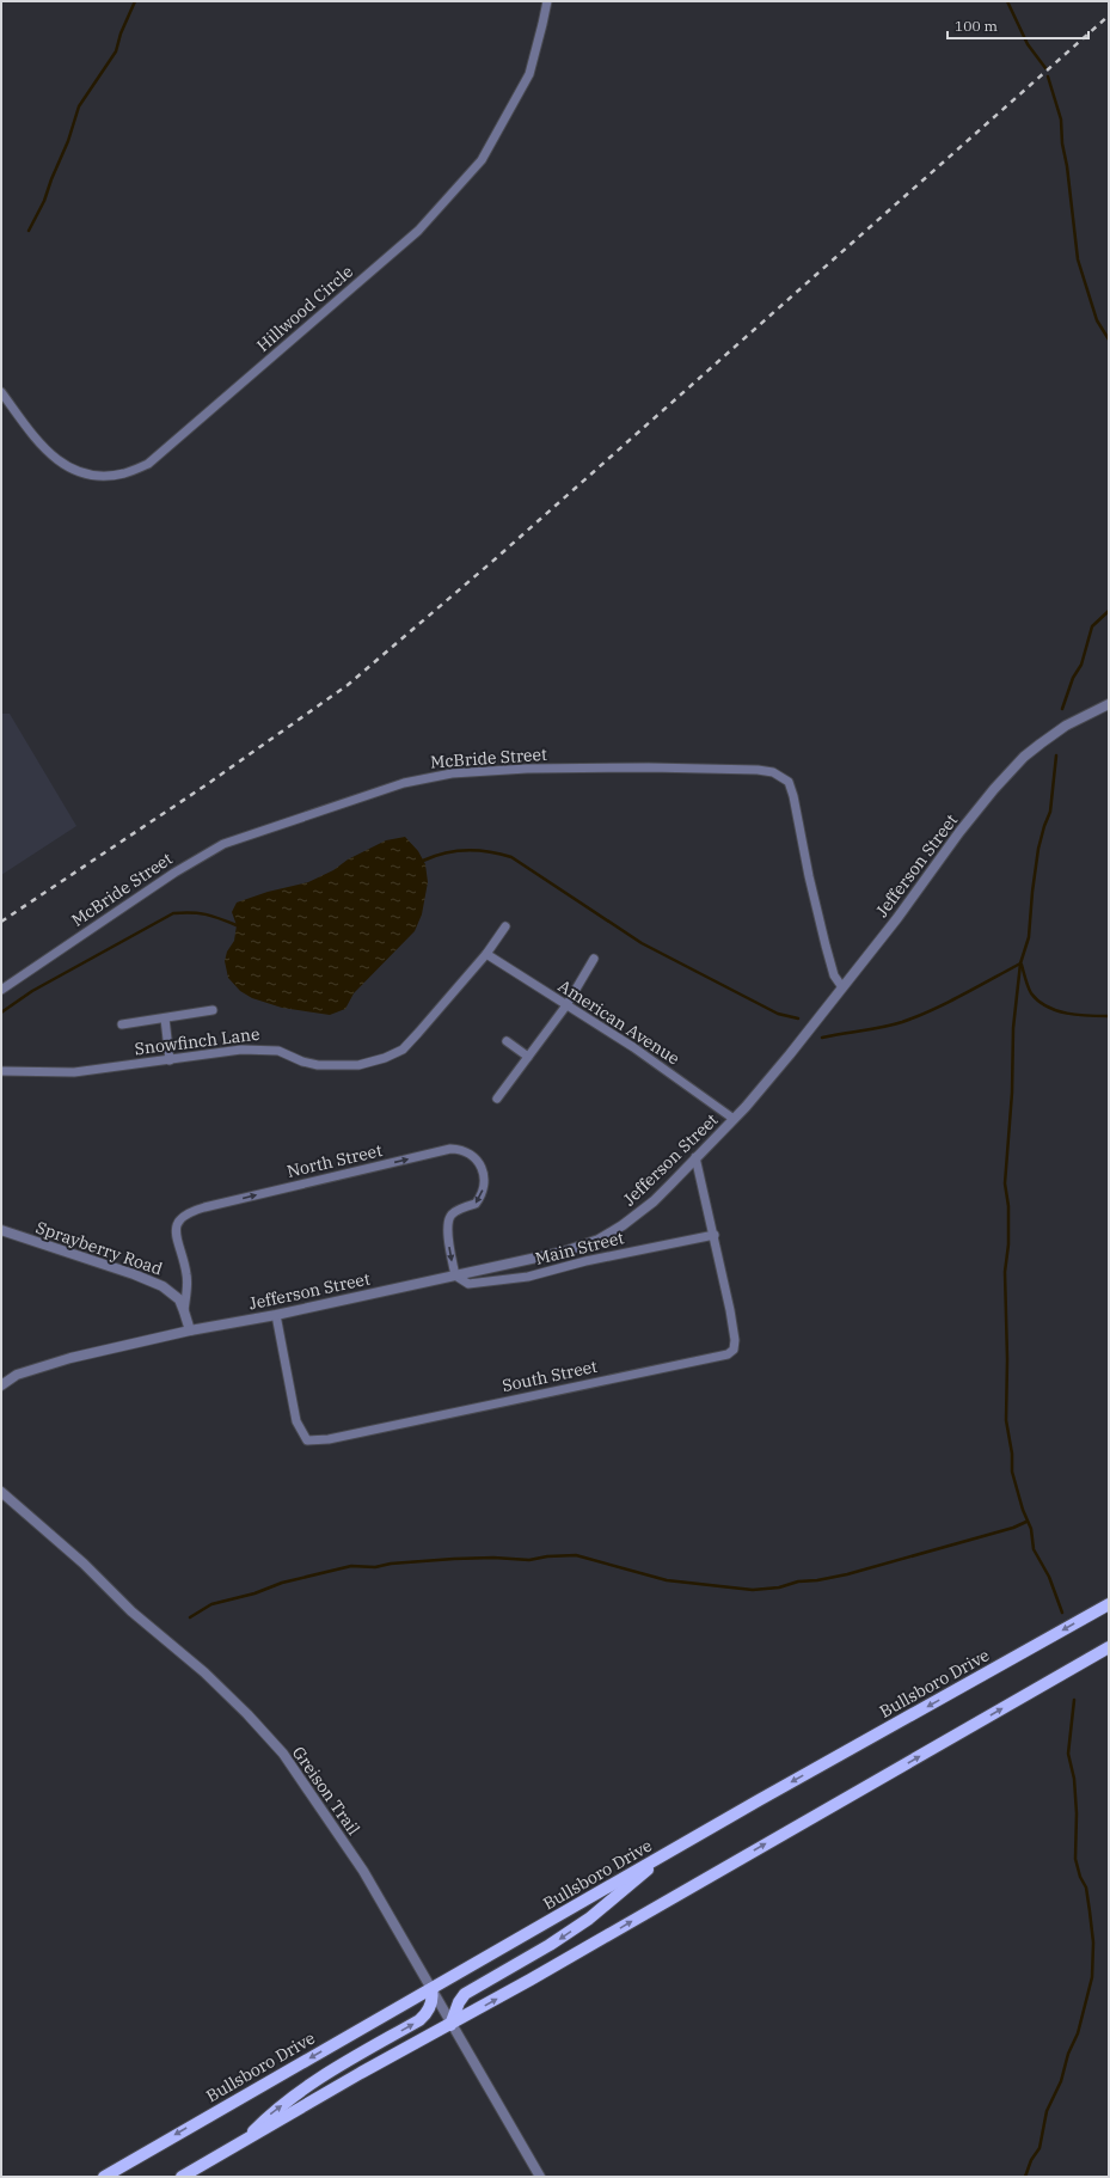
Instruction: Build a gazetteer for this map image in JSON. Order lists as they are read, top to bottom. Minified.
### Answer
{"streets":{"main road":["Bullsboro Drive"],"street":["Hillwood Circle","McBride Street","Jefferson Street","American Avenue","Snowfinch Lane","North Street","Sprayberry Road","Main Street","South Street","Greison Trail"]},"crossings":[["McBride Street","Jefferson Street"],["Jefferson Street","American Avenue"],["Jefferson Street","North Street"],["Jefferson Street","Sprayberry Road"],["Jefferson Street","Main Street"],["Jefferson Street","South Street"],["American Avenue","Snowfinch Lane"],["North Street","Sprayberry Road"],["North Street","Main Street"],["Main Street","South Street"],["Bullsboro Drive","Greison Trail"]],"scale_bar":"100 m"}
